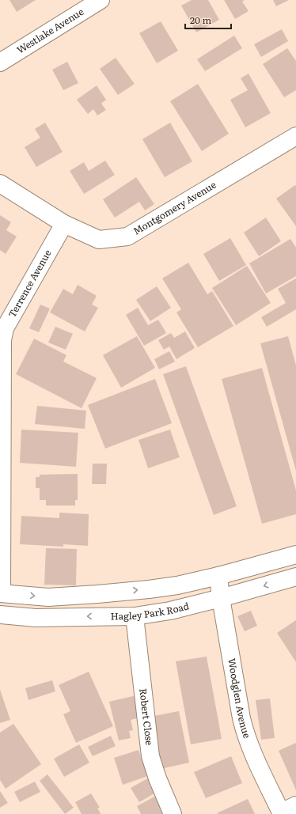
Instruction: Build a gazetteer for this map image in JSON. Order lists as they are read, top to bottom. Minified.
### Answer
{"streets":{"street":["Westlake Avenue","Montgomery Avenue","Terrence Avenue","Hagley Park Road","Woodglen Avenue","Robert Close"]},"crossings":[["Montgomery Avenue","Terrence Avenue"],["Hagley Park Road","Woodglen Avenue"],["Hagley Park Road","Robert Close"]],"scale_bar":"20 m"}
